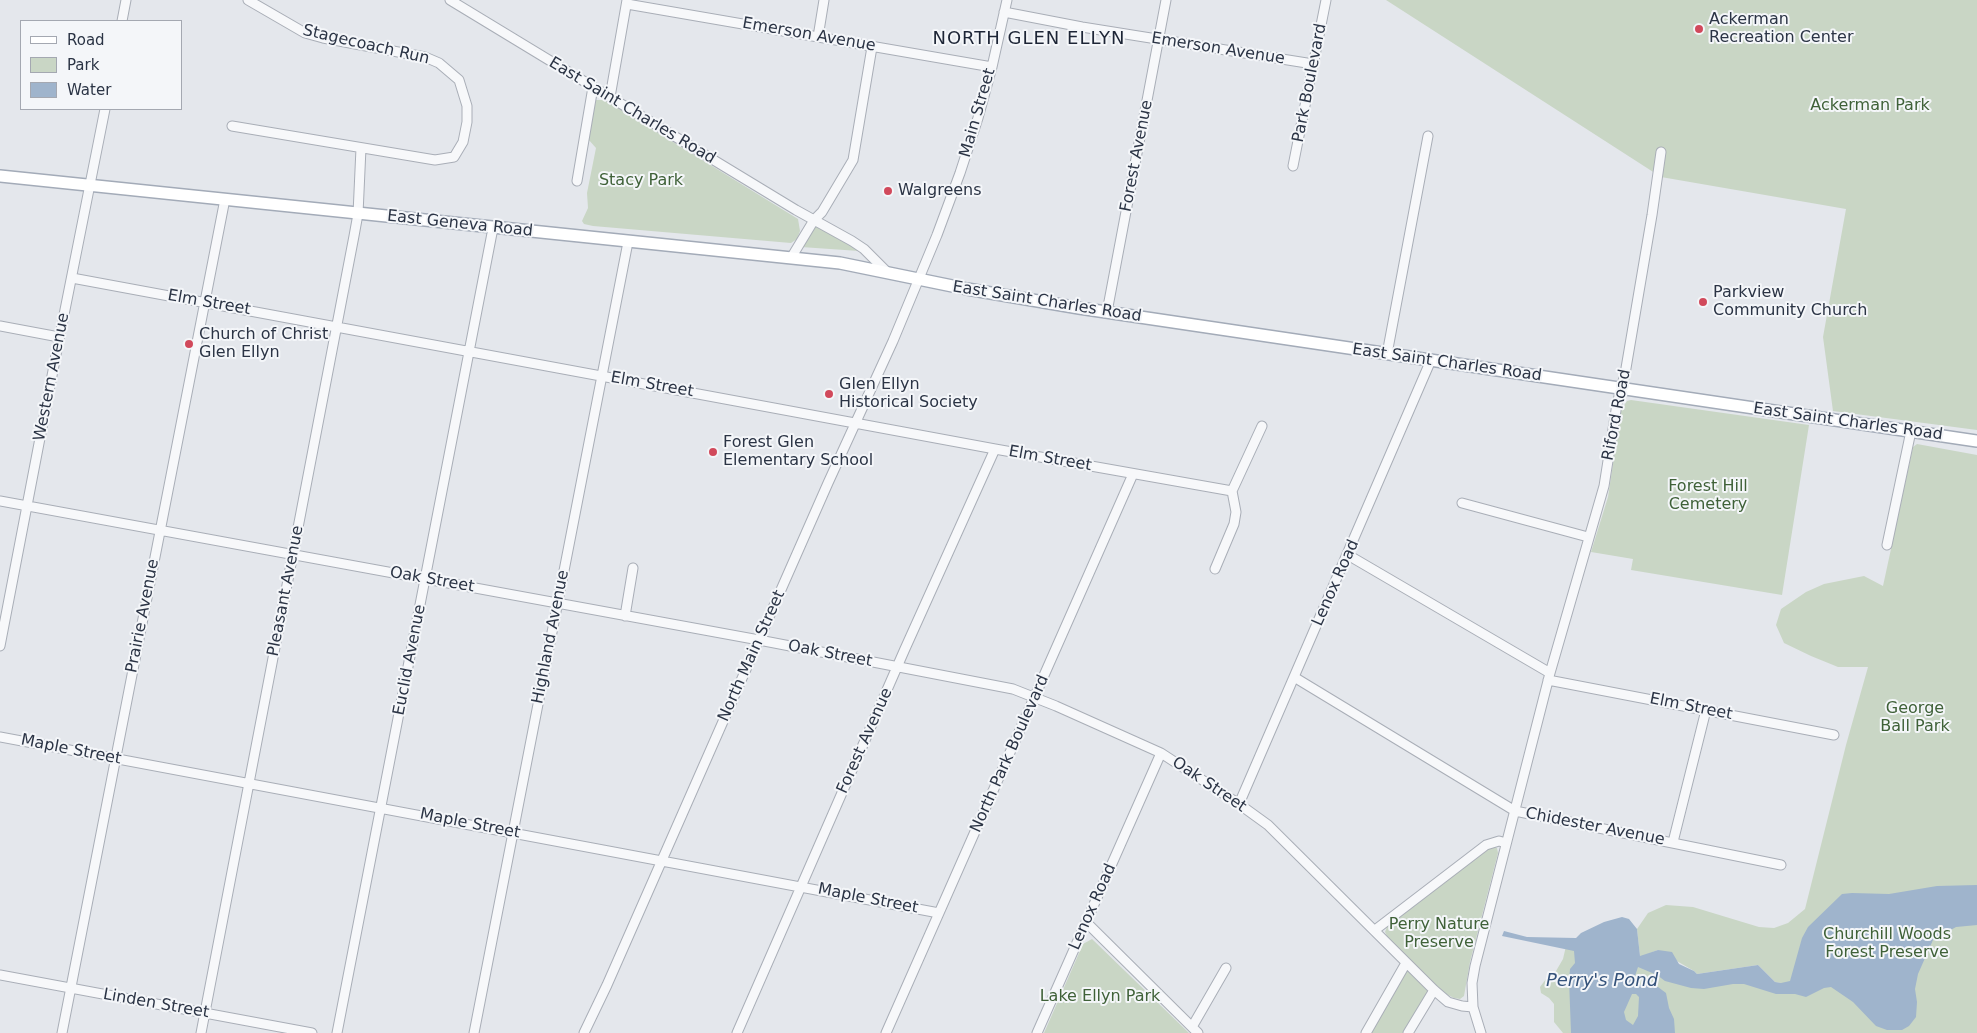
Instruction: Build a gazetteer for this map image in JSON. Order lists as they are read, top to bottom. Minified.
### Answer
{"streets":{"main road":["East Saint Charles Road","East Geneva Road"],"street":["Emerson Avenue","Stagecoach Run","Park Boulevard","Main Street","Forest Avenue","Elm Street","Western Avenue","Riford Road","Oak Street","Lenox Road","Pleasant Avenue","Prairie Avenue","Highland Avenue","North Main Street","Euclid Avenue","Maple Street","North Park Boulevard","Chidester Avenue","Linden Street"]},"crossings":[["Emerson Avenue","Park Boulevard"],["Emerson Avenue","Main Street"],["Emerson Avenue","Forest Avenue"],["Stagecoach Run","Pleasant Avenue"],["East Saint Charles Road","Main Street"],["East Saint Charles Road","Forest Avenue"],["East Saint Charles Road","East Geneva Road"],["East Saint Charles Road","Riford Road"],["East Saint Charles Road","Lenox Road"],["East Saint Charles Road","North Main Street"],["Main Street","East Geneva Road"],["Main Street","North Main Street"],["Forest Avenue","Elm Street"],["Forest Avenue","Oak Street"],["Forest Avenue","Maple Street"],["East Geneva Road","Western Avenue"],["East Geneva Road","Pleasant Avenue"],["East Geneva Road","Prairie Avenue"],["East Geneva Road","Highland Avenue"],["East Geneva Road","North Main Street"],["East Geneva Road","Euclid Avenue"],["Elm Street","Western Avenue"],["Elm Street","Riford Road"],["Elm Street","Lenox Road"],["Elm Street","Pleasant Avenue"],["Elm Street","Prairie Avenue"],["Elm Street","Highland Avenue"],["Elm Street","North Main Street"],["Elm Street","Euclid Avenue"],["Elm Street","North Park Boulevard"],["Western Avenue","Oak Street"],["Riford Road","Chidester Avenue"],["Oak Street","Lenox Road"],["Oak Street","Pleasant Avenue"],["Oak Street","Prairie Avenue"],["Oak Street","Highland Avenue"],["Oak Street","North Main Street"],["Oak Street","Euclid Avenue"],["Oak Street","North Park Boulevard"],["Lenox Road","Chidester Avenue"],["Pleasant Avenue","Maple Street"],["Pleasant Avenue","Linden Street"],["Prairie Avenue","Maple Street"],["Prairie Avenue","Linden Street"],["Highland Avenue","Maple Street"],["North Main Street","Maple Street"],["Euclid Avenue","Maple Street"],["Maple Street","North Park Boulevard"]],"districts":["NORTH GLEN ELLYN"],"water":["Perry's Pond"],"parks":["Ackerman Park","Stacy Park","Forest Hill Cemetery","George Ball Park","Perry Nature Preserve","Churchill Woods Forest Preserve","Lake Ellyn Park"],"places":["Ackerman Recreation Center","Walgreens","Parkview Community Church","Church of Christ Glen Ellyn","Glen Ellyn Historical Society","Forest Glen Elementary School"],"legend":["Road","Park","Water"]}
